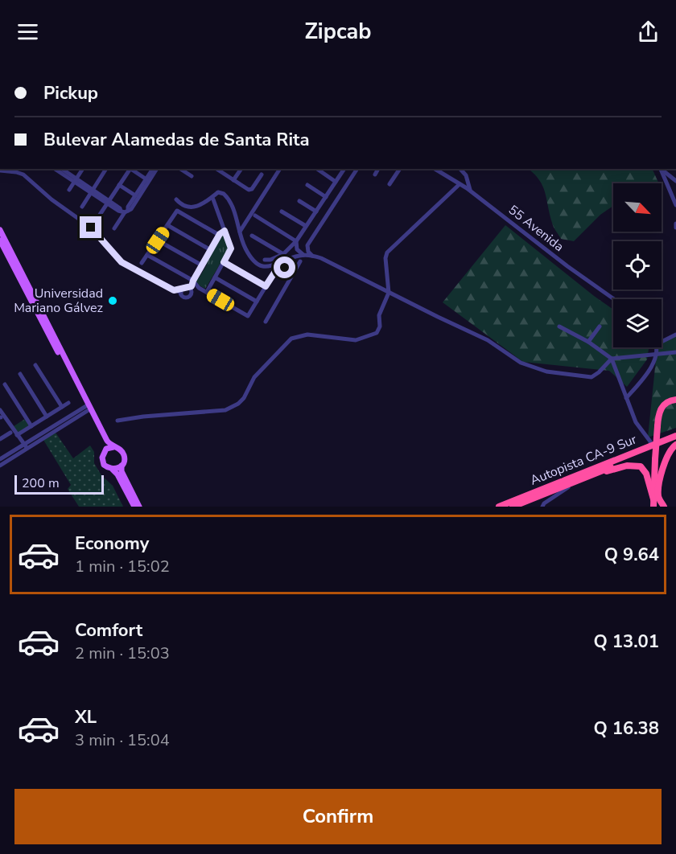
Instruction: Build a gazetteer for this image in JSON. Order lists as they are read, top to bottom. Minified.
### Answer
{"streets":{"highway":["Autopista CA-9 Sur"],"street":["55 Avenida"]},"places":["Universidad Mariano Gálvez"],"scale_bar":"200 m","north":"bottom right","page":{"header":"Zipcab","banner":["Pickup","Bulevar Alamedas de Santa Rita"],"scale":"200 m","list":[{"name":"Economy","note":"1 min · 15:02","value":"Q 9.64"},{"name":"Comfort","note":"2 min · 15:03","value":"Q 13.01"},{"name":"XL","note":"3 min · 15:04","value":"Q 16.38"}],"buttons":"Confirm"}}
